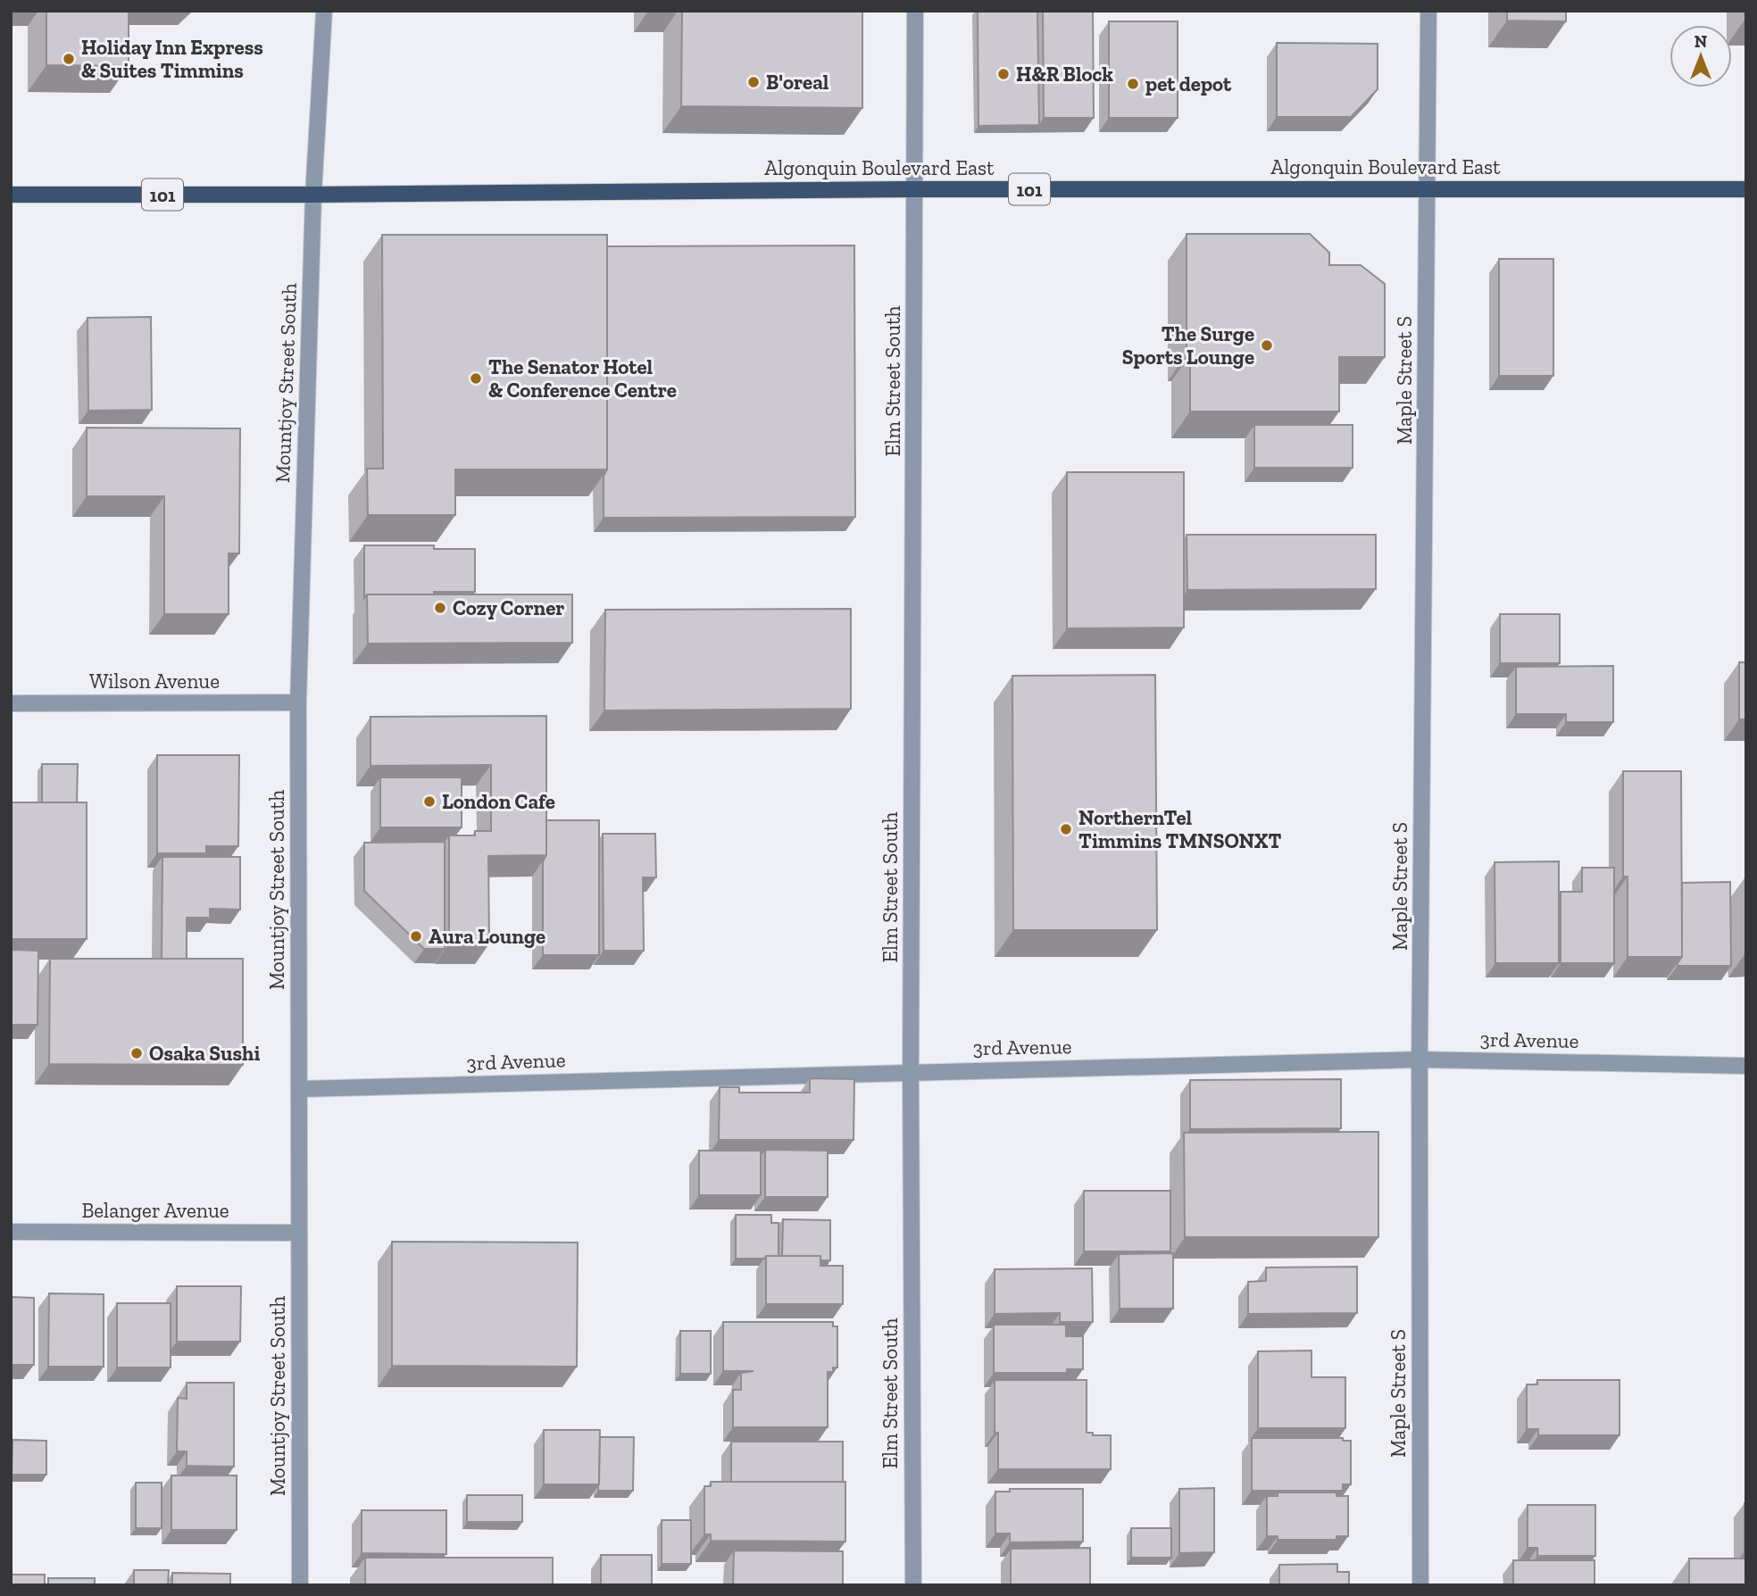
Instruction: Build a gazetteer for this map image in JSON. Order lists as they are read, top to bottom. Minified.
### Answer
{"streets":{"main road":["Algonquin Boulevard East","101"],"street":["Maple Street S","Elm Street South","Mountjoy Street South","Wilson Avenue","3rd Avenue","Belanger Avenue"]},"crossings":[["Algonquin Boulevard East","101"],["Algonquin Boulevard East","Maple Street S"],["Algonquin Boulevard East","Elm Street South"],["Algonquin Boulevard East","Mountjoy Street South"],["101","Mountjoy Street South"],["Maple Street S","3rd Avenue"],["Elm Street South","3rd Avenue"],["Mountjoy Street South","Wilson Avenue"],["Mountjoy Street South","3rd Avenue"],["Mountjoy Street South","Belanger Avenue"]],"places":["Holiday Inn Express & Suites Timmins","H&R Block","B'oreal","pet depot","The Surge Sports Lounge","The Senator Hotel & Conference Centre","Cozy Corner","London Cafe","NorthernTel Timmins TMNSONXT","Aura Lounge","Osaka Sushi"],"north":"top"}
